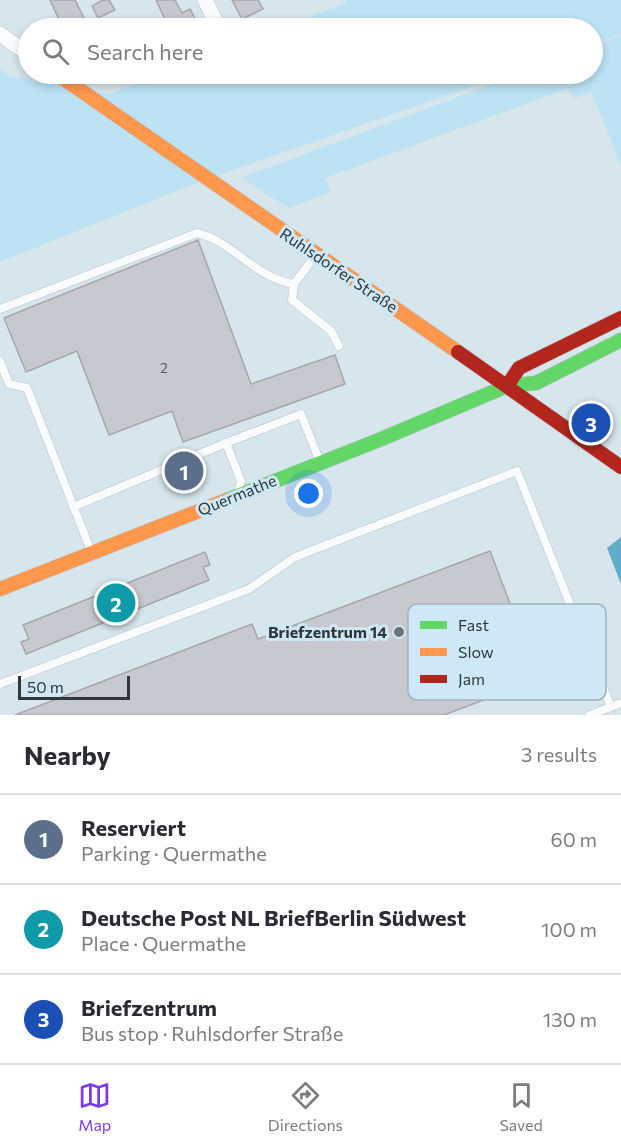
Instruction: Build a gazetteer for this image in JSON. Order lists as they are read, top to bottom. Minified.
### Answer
{"streets":{"main road":["Ruhlsdorfer Straße","Quermathe"]},"crossings":[["Ruhlsdorfer Straße","Quermathe"]],"places":["Briefzentrum 14"],"house_numbers":["2"],"legend":["Fast","Slow","Jam"],"scale_bar":"50 m","page":{"search":"Search here","pins":["3","1","2"],"scale":"50 m","heading":["Nearby","3 results"],"list":[{"mark":"1","name":"Reserviert","note":"Parking · Quermathe","value":"60 m"},{"mark":"2","name":"Deutsche Post NL BriefBerlin Südwest","note":"Place · Quermathe","value":"100 m"},{"mark":"3","name":"Briefzentrum","note":"Bus stop · Ruhlsdorfer Straße","value":"130 m"}],"nav":["Map","Directions","Saved"]}}
